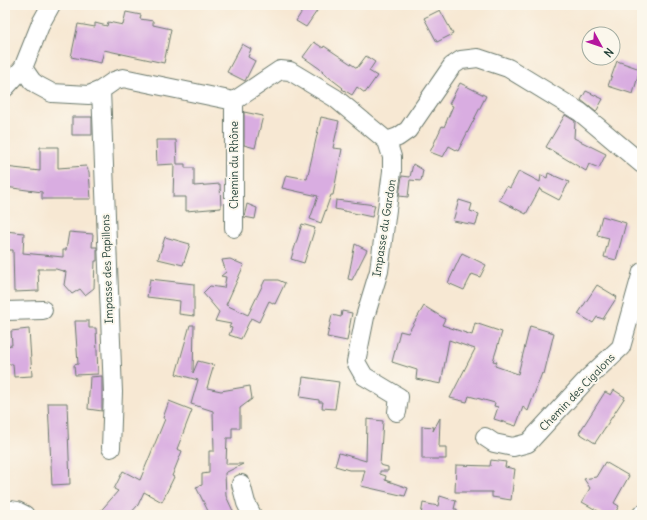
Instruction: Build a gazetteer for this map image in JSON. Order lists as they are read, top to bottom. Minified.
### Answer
{"streets":{"street":["Chemin du Rhône","Impasse du Gardon","Impasse des Papillons","Chemin des Cigalons"]},"north":"bottom right"}
